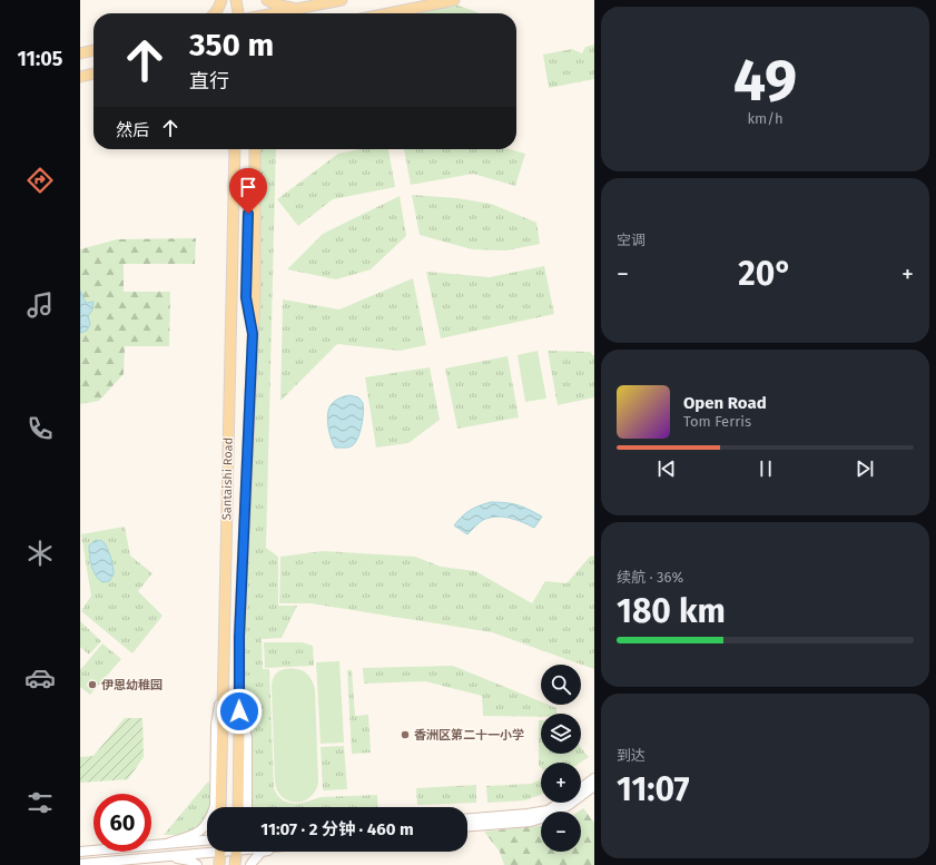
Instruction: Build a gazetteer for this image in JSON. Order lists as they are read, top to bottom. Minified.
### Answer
{"streets":{"main road":["Santaishi Road"]},"places":["伊恩幼稚园","香洲区第二十一小学"],"page":{"tabs":"11:05","tile":[["49","km/h"],"空调",["续航 · 36%","180 km"],["到达","11:07"]],"turn":["350 m","直行"],"then":"然后","heat":["−","20°","+"],"song":["Open Road","Tom Ferris"],"map_buttons":["+","−"],"limit":"60","trip":"11:07 · 2 分钟 · 460 m"}}
